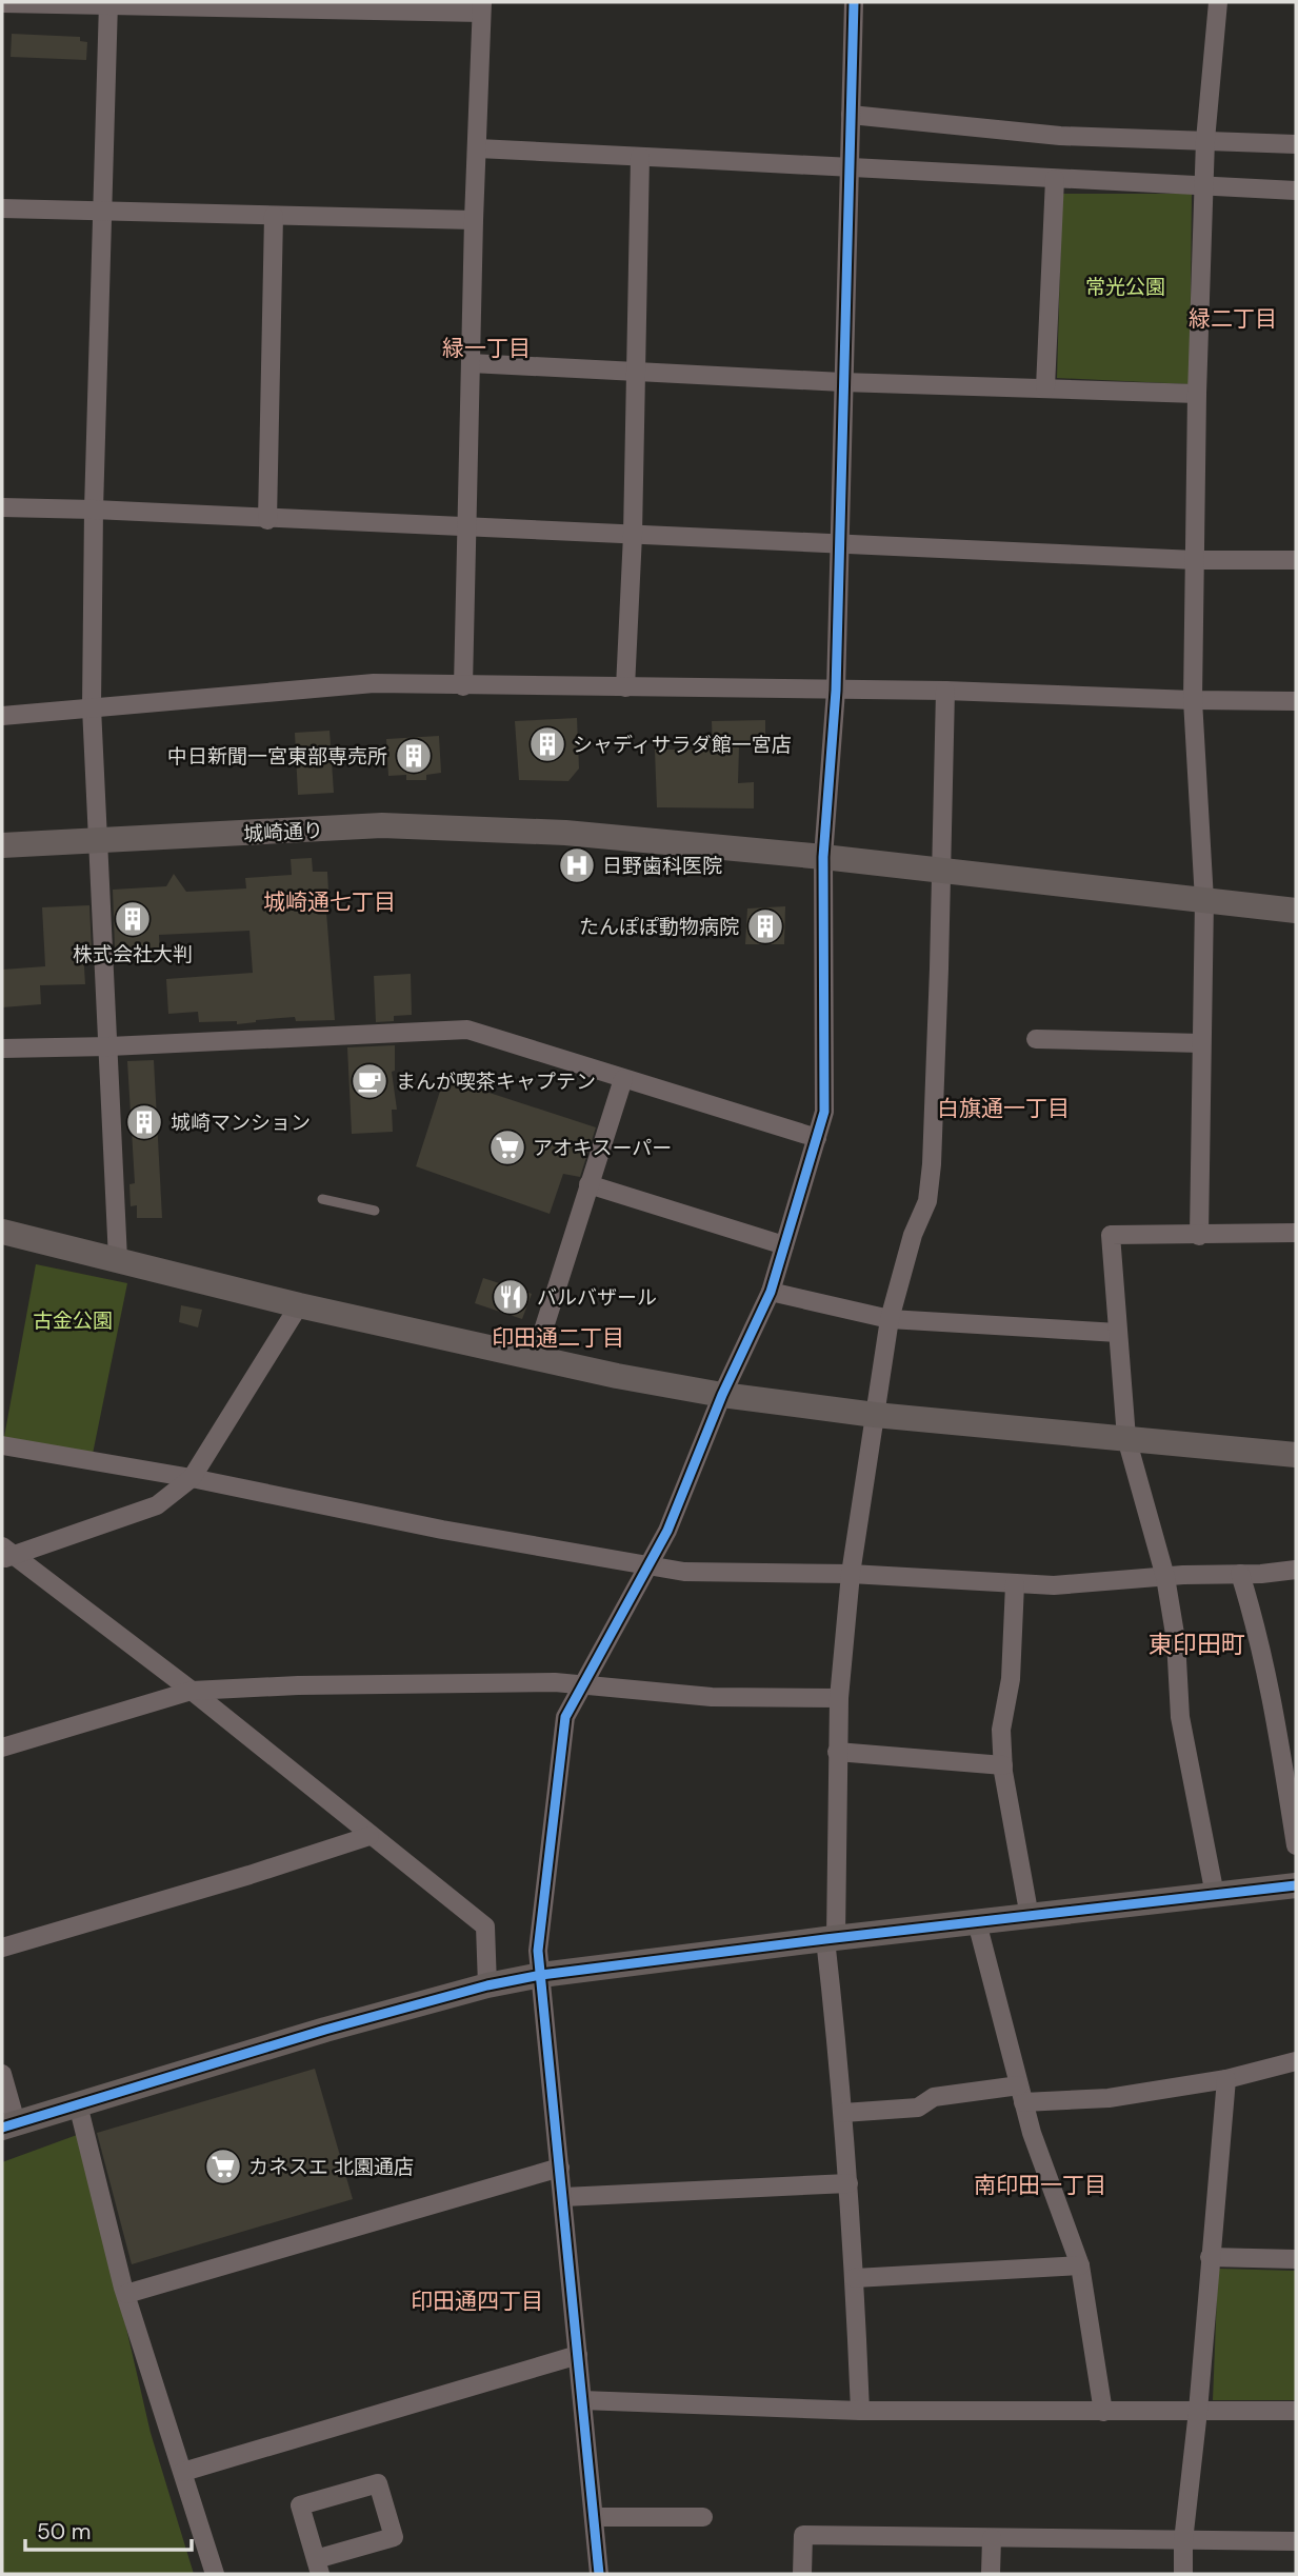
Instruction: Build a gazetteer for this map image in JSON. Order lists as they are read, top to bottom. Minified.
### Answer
{"streets":{"street":["城崎通り"]},"districts":["緑二丁目","緑一丁目","城崎通七丁目","白旗通一丁目","印田通二丁目","東印田町","南印田一丁目","印田通四丁目"],"parks":["常光公園","古金公園"],"places":{"building":["シャディサラダ館一宮店","中日新聞一宮東部専売所","株式会社大判","たんぽぽ動物病院","城崎マンション"],"hospital":["日野歯科医院"],"cafe":["まんが喫茶キャプテン"],"supermarket":["アオキスーパー","カネスエ 北園通店"],"restaurant":["バルバザール"]},"scale_bar":"50 m"}
